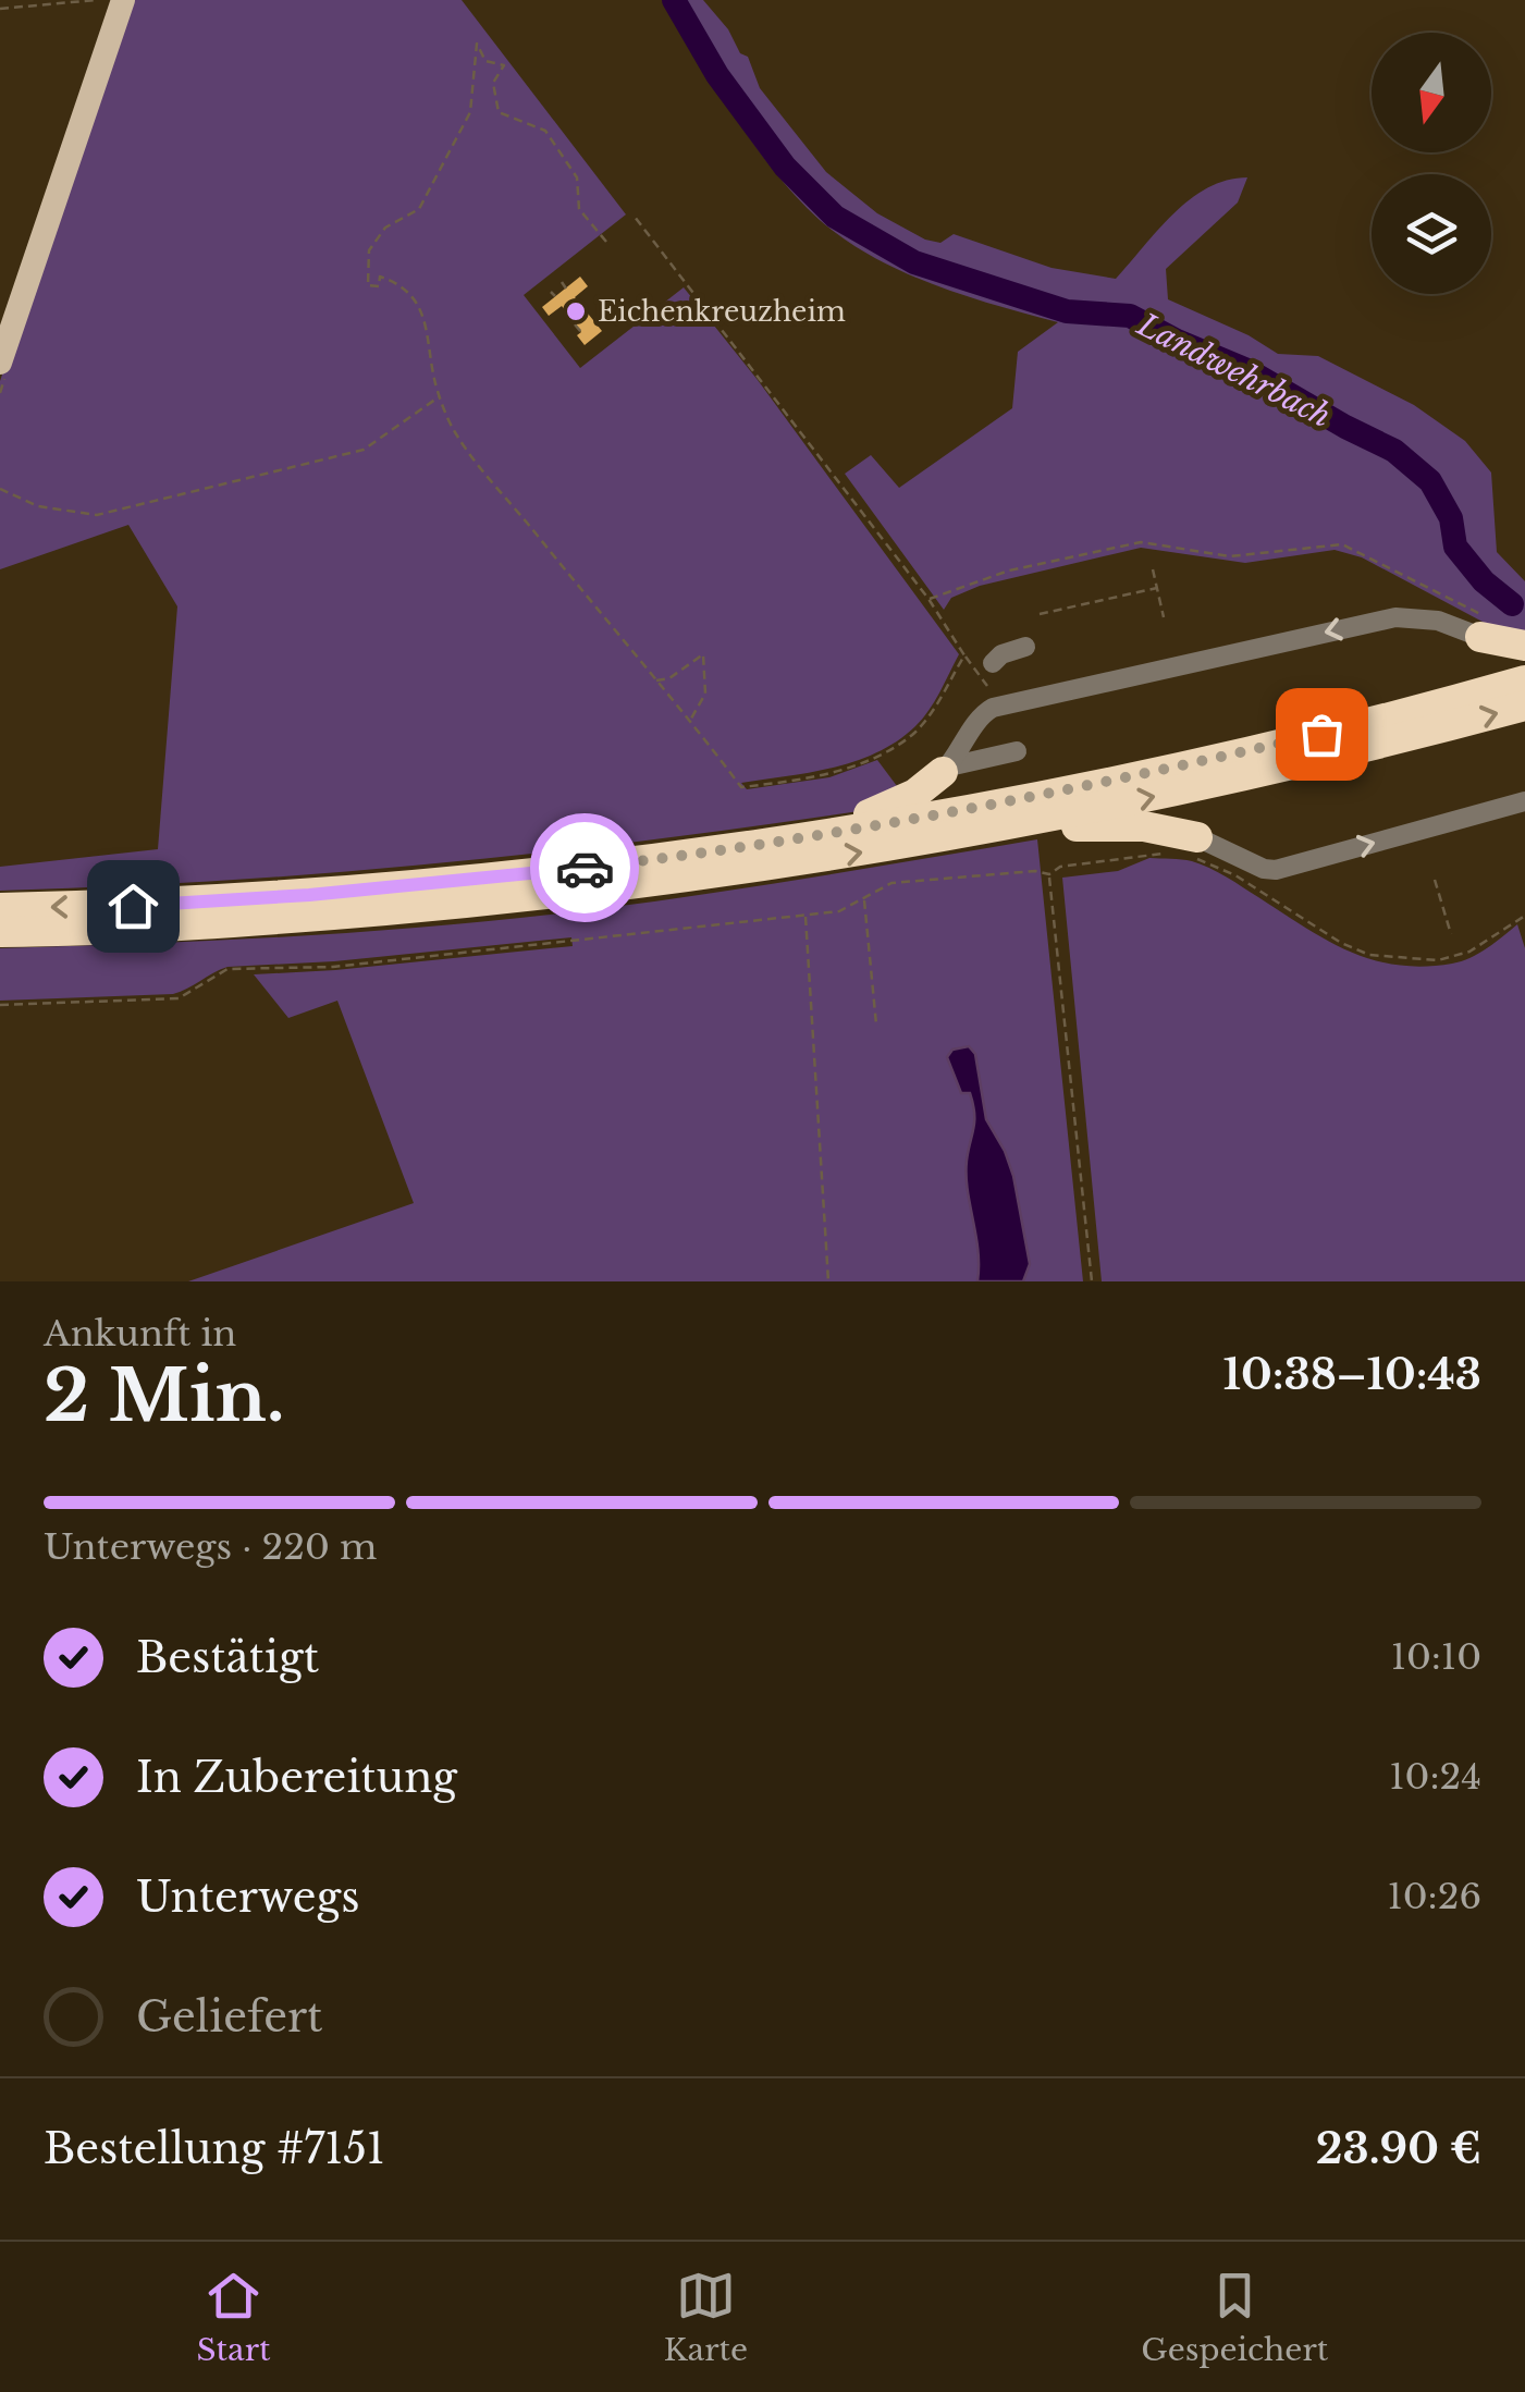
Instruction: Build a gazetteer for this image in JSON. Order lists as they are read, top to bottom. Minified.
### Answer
{"water":["Landwehrbach"],"places":["Eichenkreuzheim"],"north":"bottom","page":{"heading":["2 Min.","Ankunft in","10:38–10:43"],"panel":["Bestellung #7151","23.90 €"],"bar":"Unterwegs · 220 m","list":[["Bestätigt","10:10"],["In Zubereitung","10:24"],["Unterwegs","10:26"],"Geliefert"],"tabs":["Start","Karte","Gespeichert"]}}
